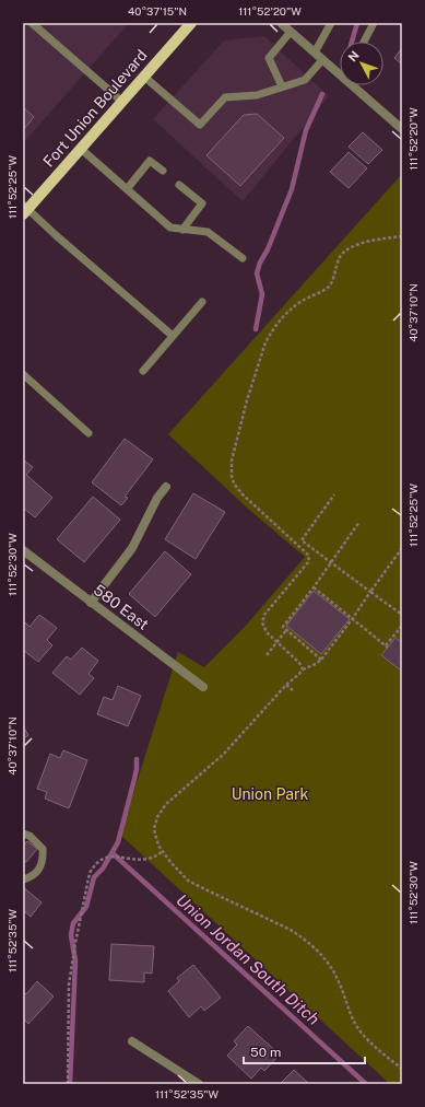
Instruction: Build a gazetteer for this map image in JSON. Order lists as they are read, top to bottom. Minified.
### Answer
{"streets":{"main road":["Fort Union Boulevard"],"street":["580 East"]},"water":["Union Jordan South Ditch"],"parks":["Union Park"],"scale_bar":"50 m","north":"top left","coordinates":["40°37'15\"N","111°52'20\"W","111°52'25\"W","40°37'10\"N","111°52'30\"W","111°52'35\"W"]}
